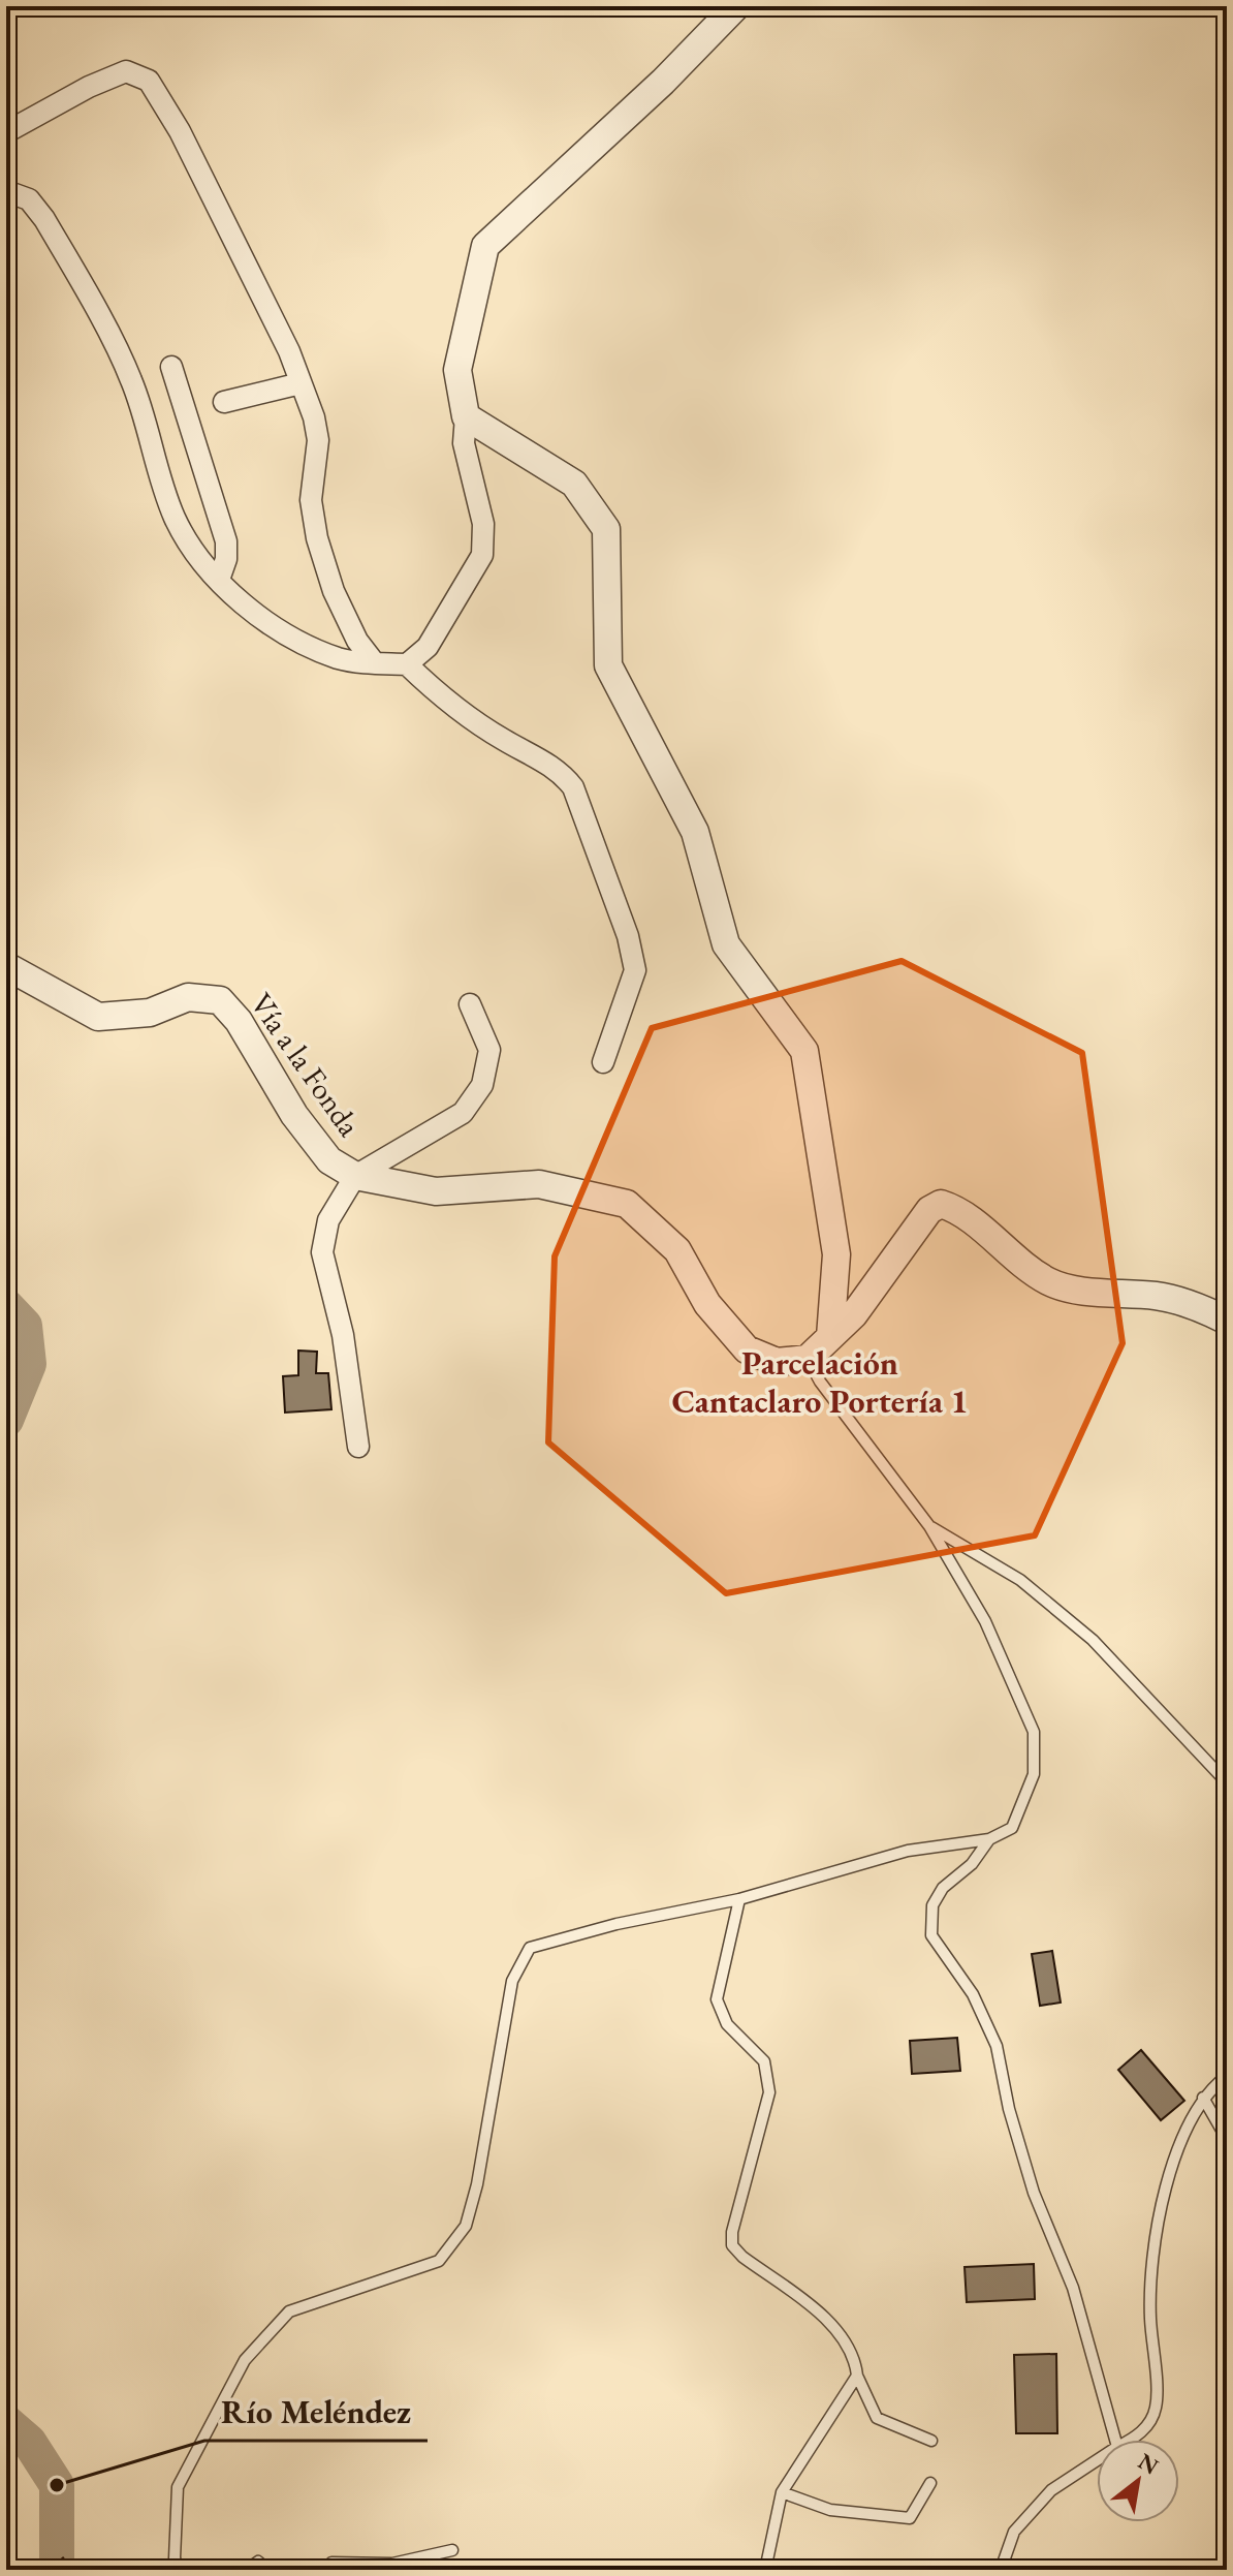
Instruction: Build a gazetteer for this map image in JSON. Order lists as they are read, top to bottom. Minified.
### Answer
{"streets":{"street":["Vía a la Fonda"]},"districts":["Parcelación Cantaclaro Portería 1"],"places":["Río Meléndez"],"north":"top right"}
